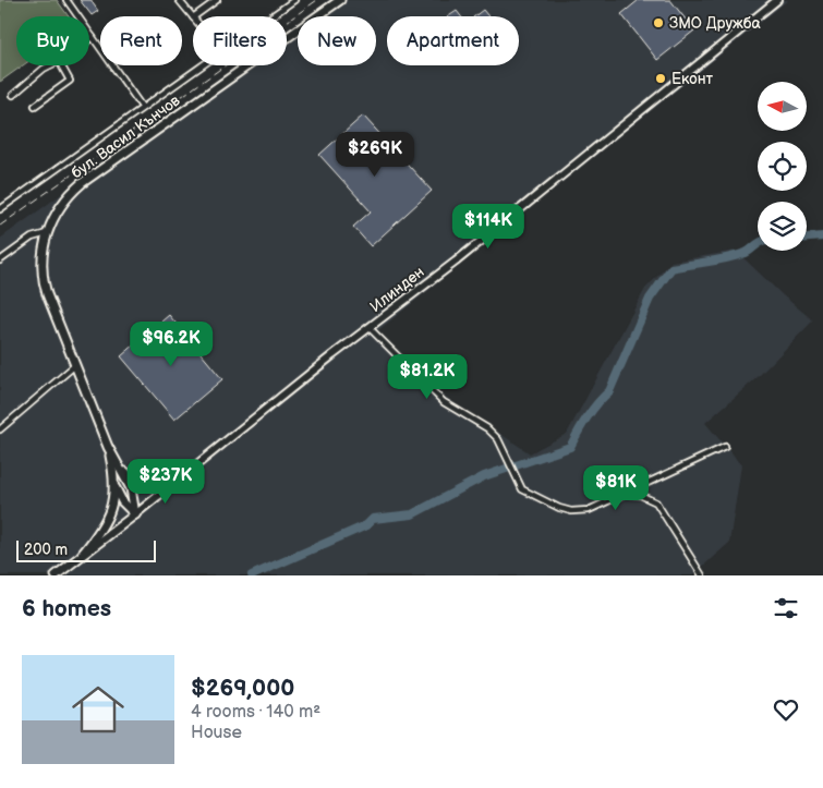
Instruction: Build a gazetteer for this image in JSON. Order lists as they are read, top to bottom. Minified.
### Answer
{"streets":{"main road":["бул. Васил Кънчов","Илинден"]},"crossings":[["бул. Васил Кънчов","Илинден"]],"places":["ЗМО Дружба","Еконт"],"scale_bar":"200 m","north":"left","page":{"chip":["Buy","Rent","Filters","New","Apartment"],"price":["$269K","$114K","$96.2K","$81.2K","$237K","$81K"],"scale":"200 m","heading":"6 homes","list":[{"name":"$269,000","note":"4 rooms · 140 m² · House"}]}}
